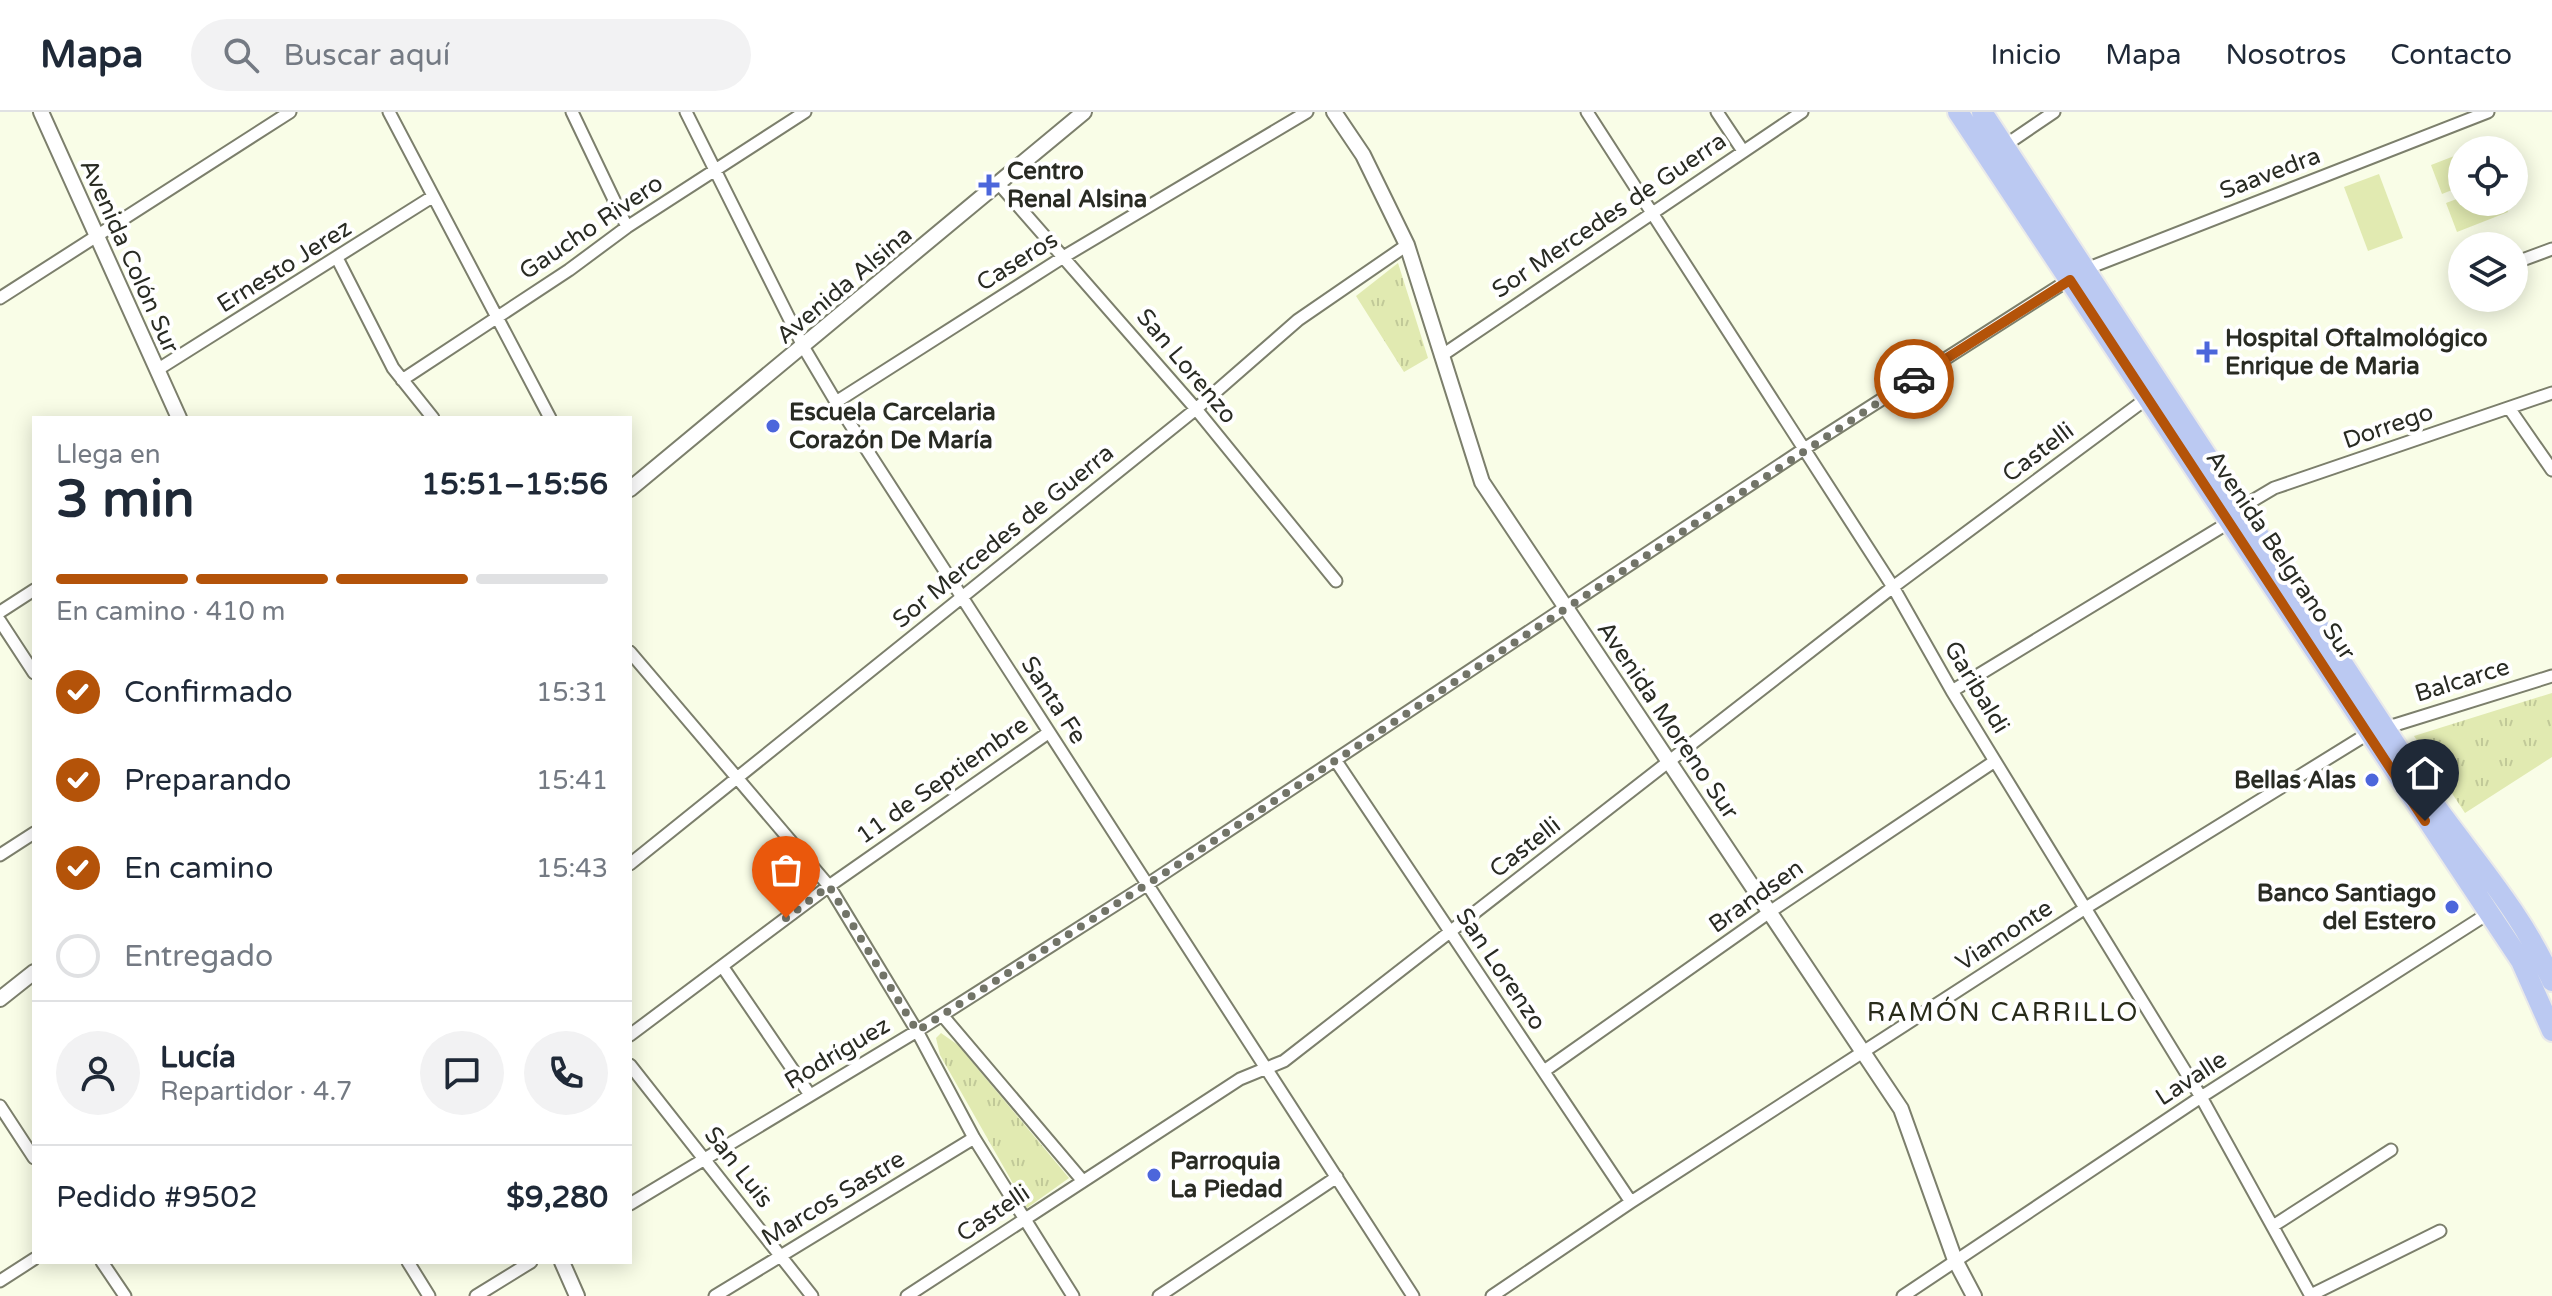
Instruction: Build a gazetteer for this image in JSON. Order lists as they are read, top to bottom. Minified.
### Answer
{"streets":{"highway":["Avenida Belgrano Sur"],"street":["Saavedra","Sor Mercedes de Guerra","Gaucho Rivero","Avenida Colón Sur","Caseros","Ernesto Jerez","Avenida Alsina","San Lorenzo","Dorrego","Castelli","Balcarce","Garibaldi","Santa Fe","Avenida Moreno Sur","11 de Septiembre","Brandsen","Viamonte","Rodríguez","Lavalle","San Luis","Marcos Sastre"]},"crossings":[["Saavedra","Avenida Belgrano Sur"],["Saavedra","Rodríguez"],["Sor Mercedes de Guerra","San Lorenzo"],["Sor Mercedes de Guerra","Garibaldi"],["Sor Mercedes de Guerra","Santa Fe"],["Sor Mercedes de Guerra","Avenida Moreno Sur"],["Gaucho Rivero","Santa Fe"],["Avenida Colón Sur","Ernesto Jerez"],["Caseros","San Lorenzo"],["Caseros","Santa Fe"],["Avenida Alsina","San Lorenzo"],["Avenida Alsina","Santa Fe"],["San Lorenzo","Castelli"],["San Lorenzo","Brandsen"],["San Lorenzo","Viamonte"],["San Lorenzo","Rodríguez"],["Dorrego","Avenida Belgrano Sur"],["Castelli","Avenida Belgrano Sur"],["Castelli","Garibaldi"],["Castelli","Santa Fe"],["Castelli","Avenida Moreno Sur"],["Avenida Belgrano Sur","Balcarce"],["Avenida Belgrano Sur","Viamonte"],["Avenida Belgrano Sur","Rodríguez"],["Avenida Belgrano Sur","Lavalle"],["Balcarce","Viamonte"],["Garibaldi","Brandsen"],["Garibaldi","Viamonte"],["Garibaldi","Rodríguez"],["Garibaldi","Lavalle"],["Santa Fe","11 de Septiembre"],["Santa Fe","Rodríguez"],["Avenida Moreno Sur","Brandsen"],["Avenida Moreno Sur","Viamonte"],["Avenida Moreno Sur","Rodríguez"],["Avenida Moreno Sur","Lavalle"],["Rodríguez","San Luis"],["San Luis","Marcos Sastre"]],"districts":["RAMÓN CARRILLO"],"places":{"health":["Centro Renal Alsina","Hospital Oftalmológico Enrique de Maria"],"other":["Escuela Carcelaria Corazón De María","Bellas Alas","Banco Santiago del Estero","Parroquia La Piedad"]},"page":{"header":"Mapa","search":"Buscar aquí","nav":["Inicio","Mapa","Nosotros","Contacto"],"heading":["3 min","Llega en","15:51–15:56"],"panel":["Lucía","Repartidor · 4.7","Pedido #9502","$9,280"],"bar":"En camino · 410 m","list":[["Confirmado","15:31"],["Preparando","15:41"],["En camino","15:43"],"Entregado"]}}
